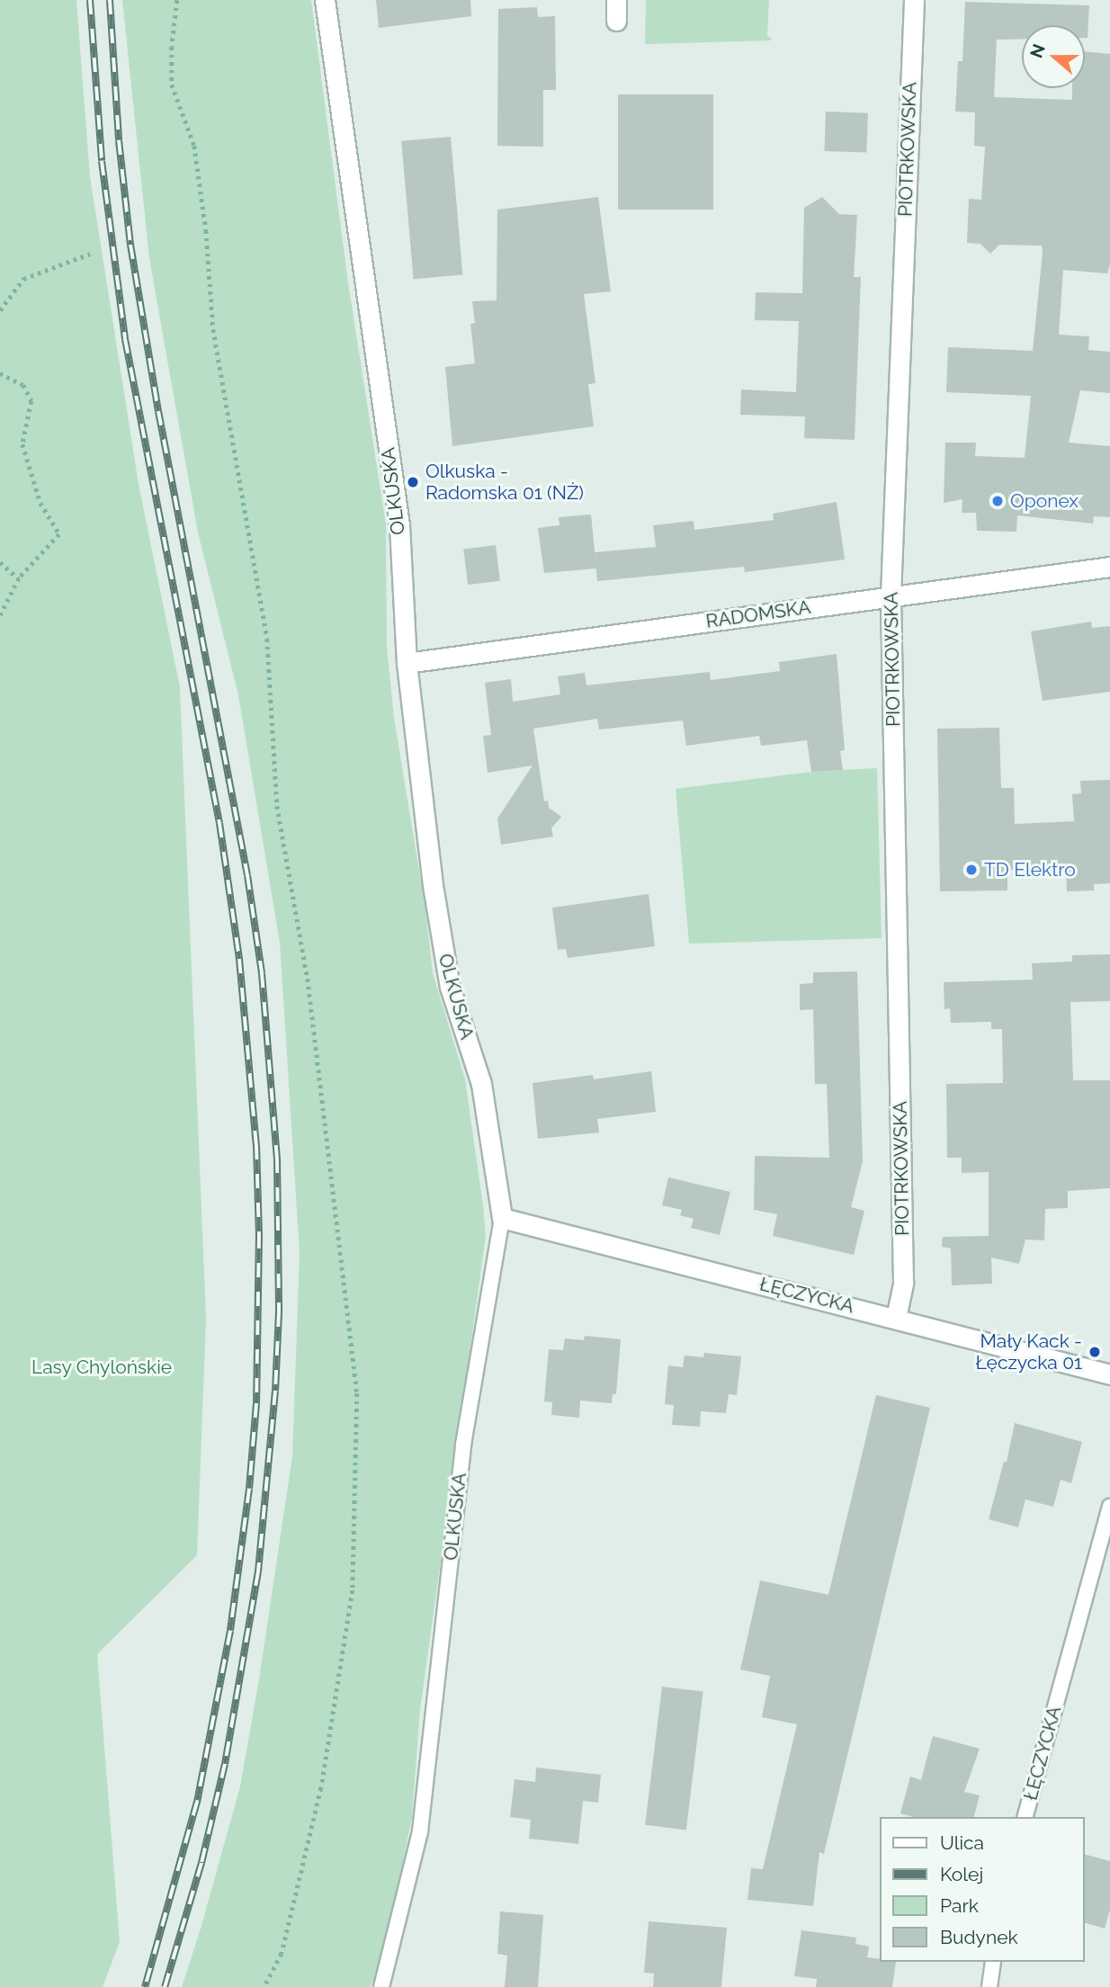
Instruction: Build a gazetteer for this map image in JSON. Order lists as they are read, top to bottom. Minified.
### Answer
{"streets":{"street":["PIOTRKOWSKA","OLKUSKA","RADOMSKA","ŁĘCZYCKA"]},"crossings":[["PIOTRKOWSKA","RADOMSKA"],["PIOTRKOWSKA","ŁĘCZYCKA"],["OLKUSKA","RADOMSKA"],["OLKUSKA","ŁĘCZYCKA"]],"parks":["Lasy Chylońskie"],"places":["Olkuska - Radomska 01 (NŻ)","Oponex","TD Elektro","Mały Kack - Łęczycka 01"],"legend":["Ulica","Kolej","Park","Budynek"],"north":"left"}
